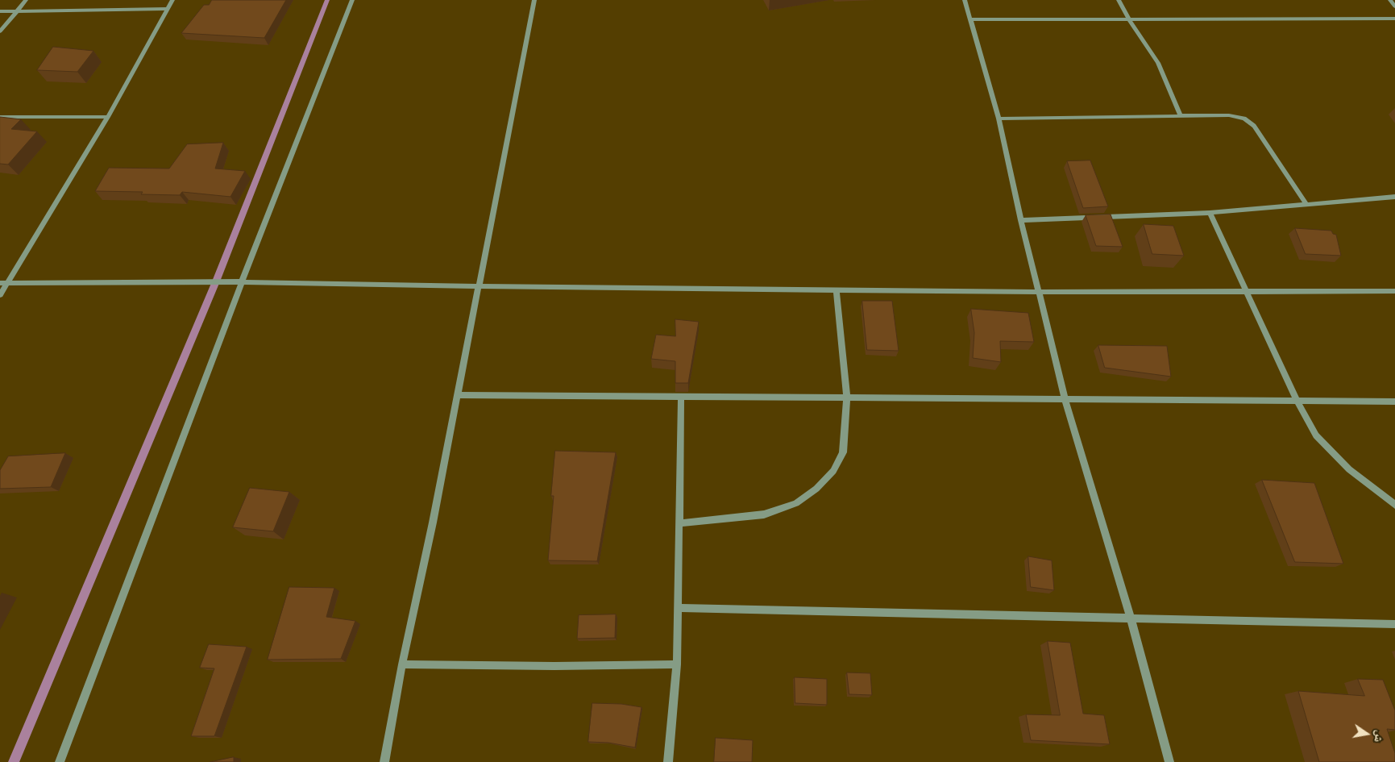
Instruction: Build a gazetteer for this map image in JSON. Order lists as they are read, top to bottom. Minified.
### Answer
{"north":"right"}
